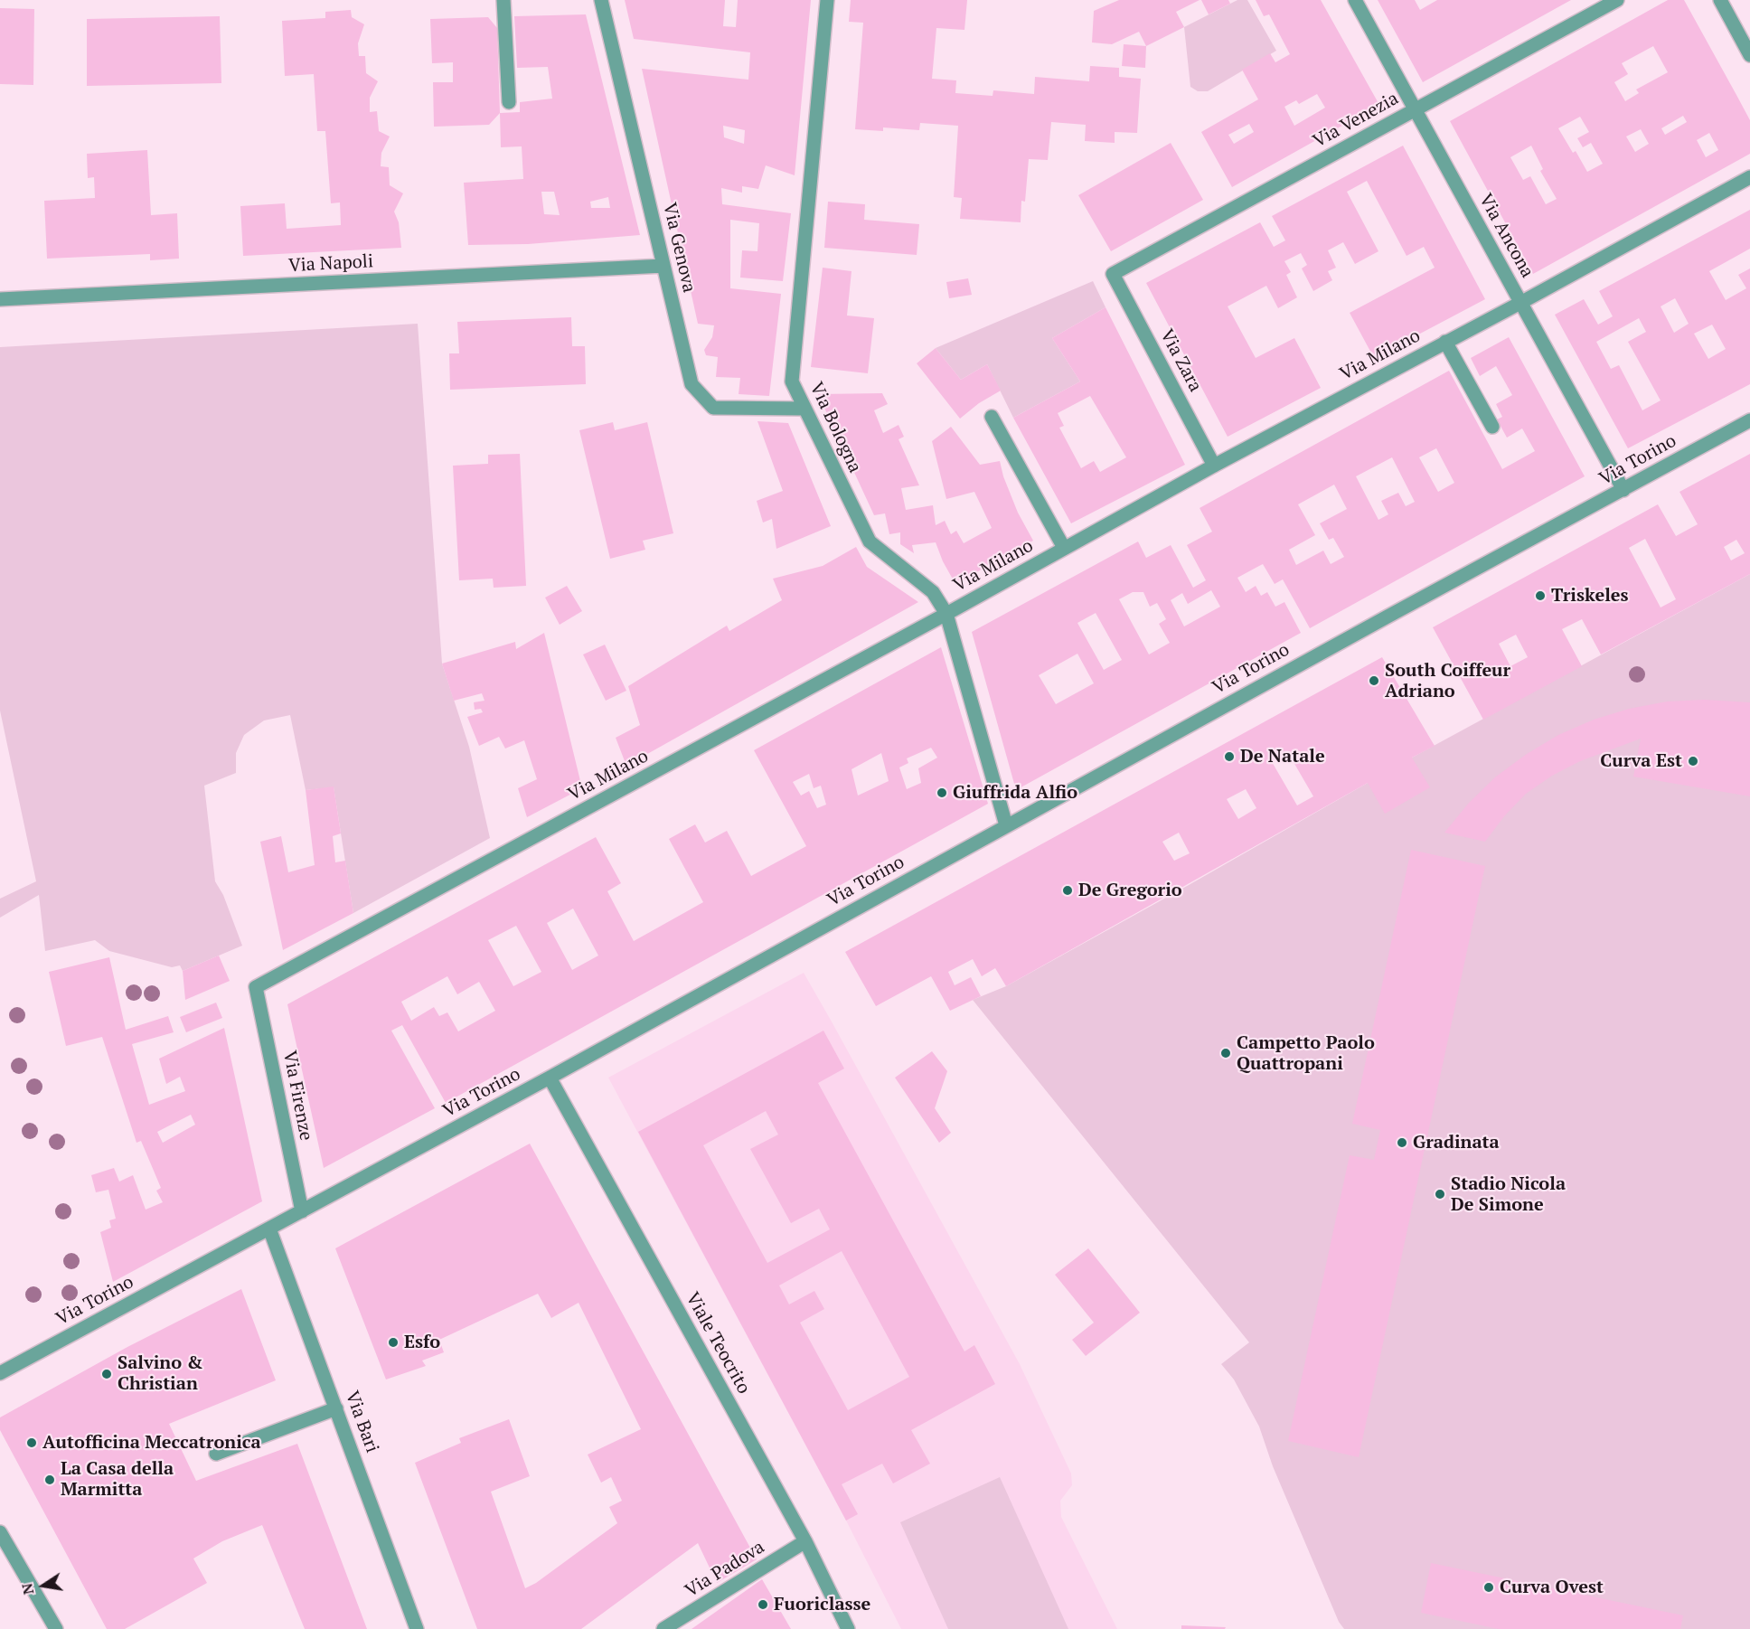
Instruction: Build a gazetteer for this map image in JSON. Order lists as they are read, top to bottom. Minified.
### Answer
{"streets":{"street":["Via Venezia","Via Ancona","Via Genova","Via Napoli","Via Milano","Via Zara","Via Bologna","Via Torino","Via Firenze","Viale Teocrito","Via Bari","Via Padova"]},"crossings":[["Via Venezia","Via Ancona"],["Via Venezia","Via Zara"],["Via Ancona","Via Milano"],["Via Ancona","Via Torino"],["Via Genova","Via Napoli"],["Via Genova","Via Bologna"],["Via Milano","Via Zara"],["Via Milano","Via Bologna"],["Via Milano","Via Firenze"],["Via Bologna","Via Torino"],["Via Torino","Via Firenze"],["Via Torino","Viale Teocrito"],["Via Torino","Via Bari"],["Viale Teocrito","Via Padova"]],"places":["Triskeles","South Coiffeur Adriano","De Natale","Curva Est","Giuffrida Alfio","De Gregorio","Campetto Paolo Quattropani","Gradinata","Stadio Nicola De Simone","Esfo","Salvino & Christian","Autofficina Meccatronica","La Casa della Marmitta","Curva Ovest","Fuoriclasse"],"north":"left"}
